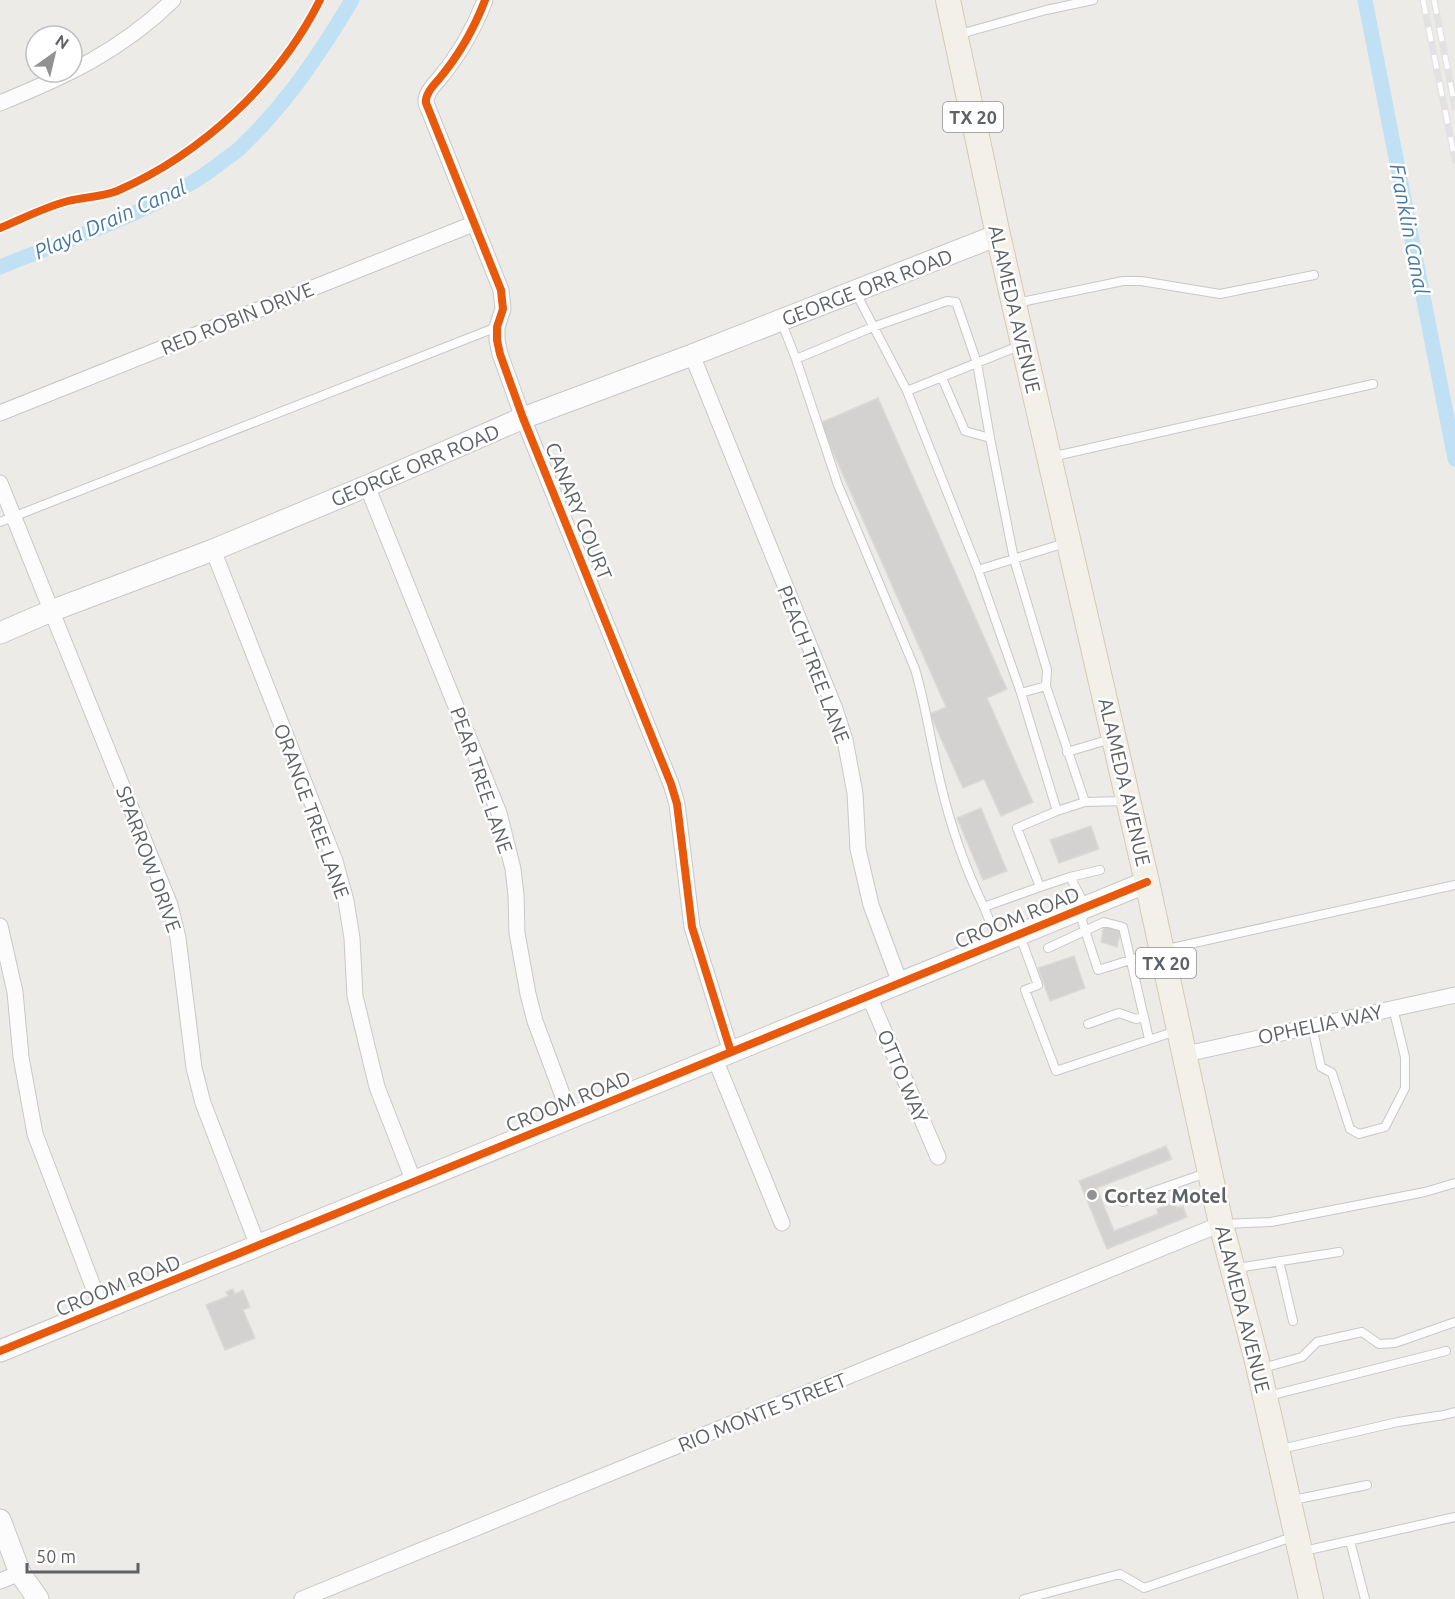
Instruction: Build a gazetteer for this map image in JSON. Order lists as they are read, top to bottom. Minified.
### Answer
{"streets":{"main road":["TX 20","ALAMEDA AVENUE"],"street":["GEORGE ORR ROAD","RED ROBIN DRIVE","CANARY COURT","PEACH TREE LANE","PEAR TREE LANE","ORANGE TREE LANE","SPARROW DRIVE","CROOM ROAD","OPHELIA WAY","OTTO WAY","RIO MONTE STREET"]},"crossings":[["GEORGE ORR ROAD","ALAMEDA AVENUE"],["GEORGE ORR ROAD","CANARY COURT"],["GEORGE ORR ROAD","PEACH TREE LANE"],["GEORGE ORR ROAD","PEAR TREE LANE"],["GEORGE ORR ROAD","ORANGE TREE LANE"],["GEORGE ORR ROAD","SPARROW DRIVE"],["ALAMEDA AVENUE","CROOM ROAD"],["ALAMEDA AVENUE","OPHELIA WAY"],["ALAMEDA AVENUE","RIO MONTE STREET"],["RED ROBIN DRIVE","CANARY COURT"],["CANARY COURT","CROOM ROAD"],["PEACH TREE LANE","CROOM ROAD"],["PEAR TREE LANE","CROOM ROAD"],["ORANGE TREE LANE","CROOM ROAD"],["SPARROW DRIVE","CROOM ROAD"],["CROOM ROAD","OTTO WAY"]],"water":["Playa Drain Canal","Franklin Canal"],"places":["Cortez Motel"],"scale_bar":"50 m","north":"top right"}
